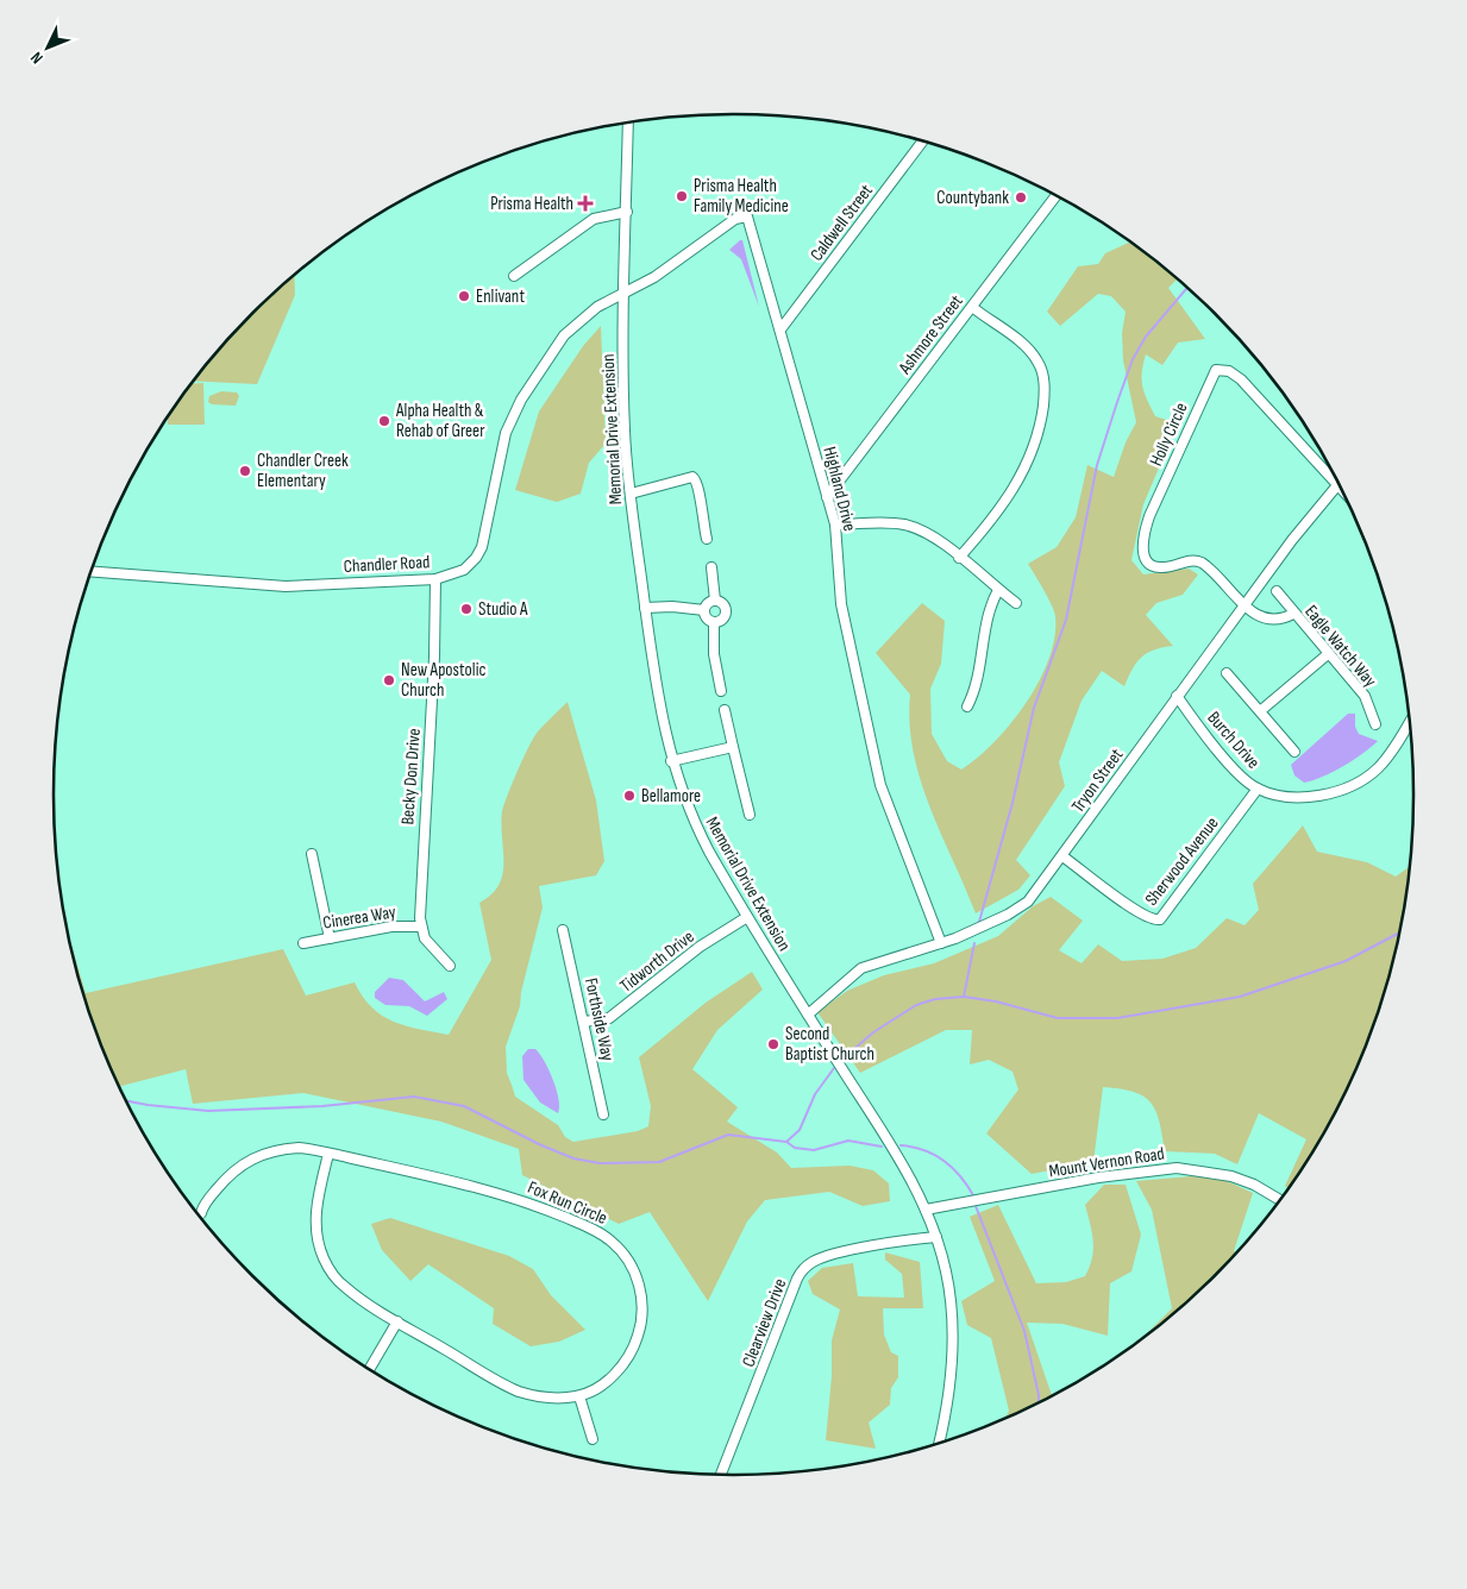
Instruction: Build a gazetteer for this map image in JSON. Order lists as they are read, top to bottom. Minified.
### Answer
{"streets":{"street":["Caldwell Street","Ashmore Street","Memorial Drive Extension","Holly Circle","Highland Drive","Chandler Road","Eagle Watch Way","Burch Drive","Becky Don Drive","Tryon Street","Sherwood Avenue","Cinerea Way","Tidworth Drive","Forthside Way","Mount Vernon Road","Fox Run Circle","Clearview Drive"]},"crossings":[["Caldwell Street","Highland Drive"],["Ashmore Street","Highland Drive"],["Memorial Drive Extension","Highland Drive"],["Memorial Drive Extension","Chandler Road"],["Memorial Drive Extension","Tryon Street"],["Memorial Drive Extension","Tidworth Drive"],["Memorial Drive Extension","Mount Vernon Road"],["Memorial Drive Extension","Clearview Drive"],["Holly Circle","Tryon Street"],["Highland Drive","Chandler Road"],["Highland Drive","Tryon Street"],["Chandler Road","Becky Don Drive"],["Burch Drive","Tryon Street"],["Burch Drive","Sherwood Avenue"],["Becky Don Drive","Cinerea Way"],["Tryon Street","Sherwood Avenue"],["Tidworth Drive","Forthside Way"]],"places":{"other":["Prisma Health Family Medicine","Countybank","Enlivant","Alpha Health & Rehab of Greer","Chandler Creek Elementary","Studio A","New Apostolic Church","Bellamore","Second Baptist Church"],"health":["Prisma Health"]},"north":"bottom left"}
